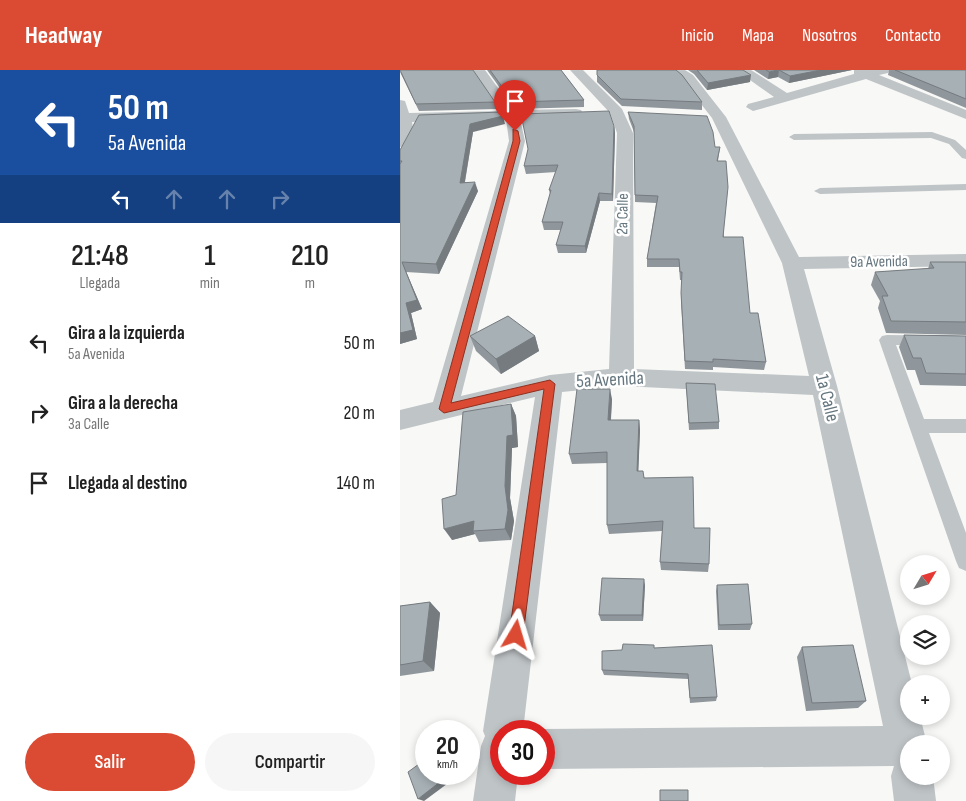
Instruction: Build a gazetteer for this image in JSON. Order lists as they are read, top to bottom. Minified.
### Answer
{"streets":{"street":["2a Calle","9a Avenida","5a Avenida","1a Calle"]},"crossings":[["2a Calle","5a Avenida"],["9a Avenida","1a Calle"],["5a Avenida","1a Calle"]],"north":"top right","page":{"header":"Headway","nav":["Inicio","Mapa","Nosotros","Contacto"],"turn":["50 m","5a Avenida"],"eta":["21:48","Llegada","1","min","210","m"],"list":[{"name":"Gira a la izquierda","note":"5a Avenida","value":"50 m"},{"name":"Gira a la derecha","note":"3a Calle","value":"20 m"},{"name":"Llegada al destino","value":"140 m"}],"map_buttons":["+","−"],"speed":"20 km/h","limit":"30","buttons":["Salir","Compartir"]}}
